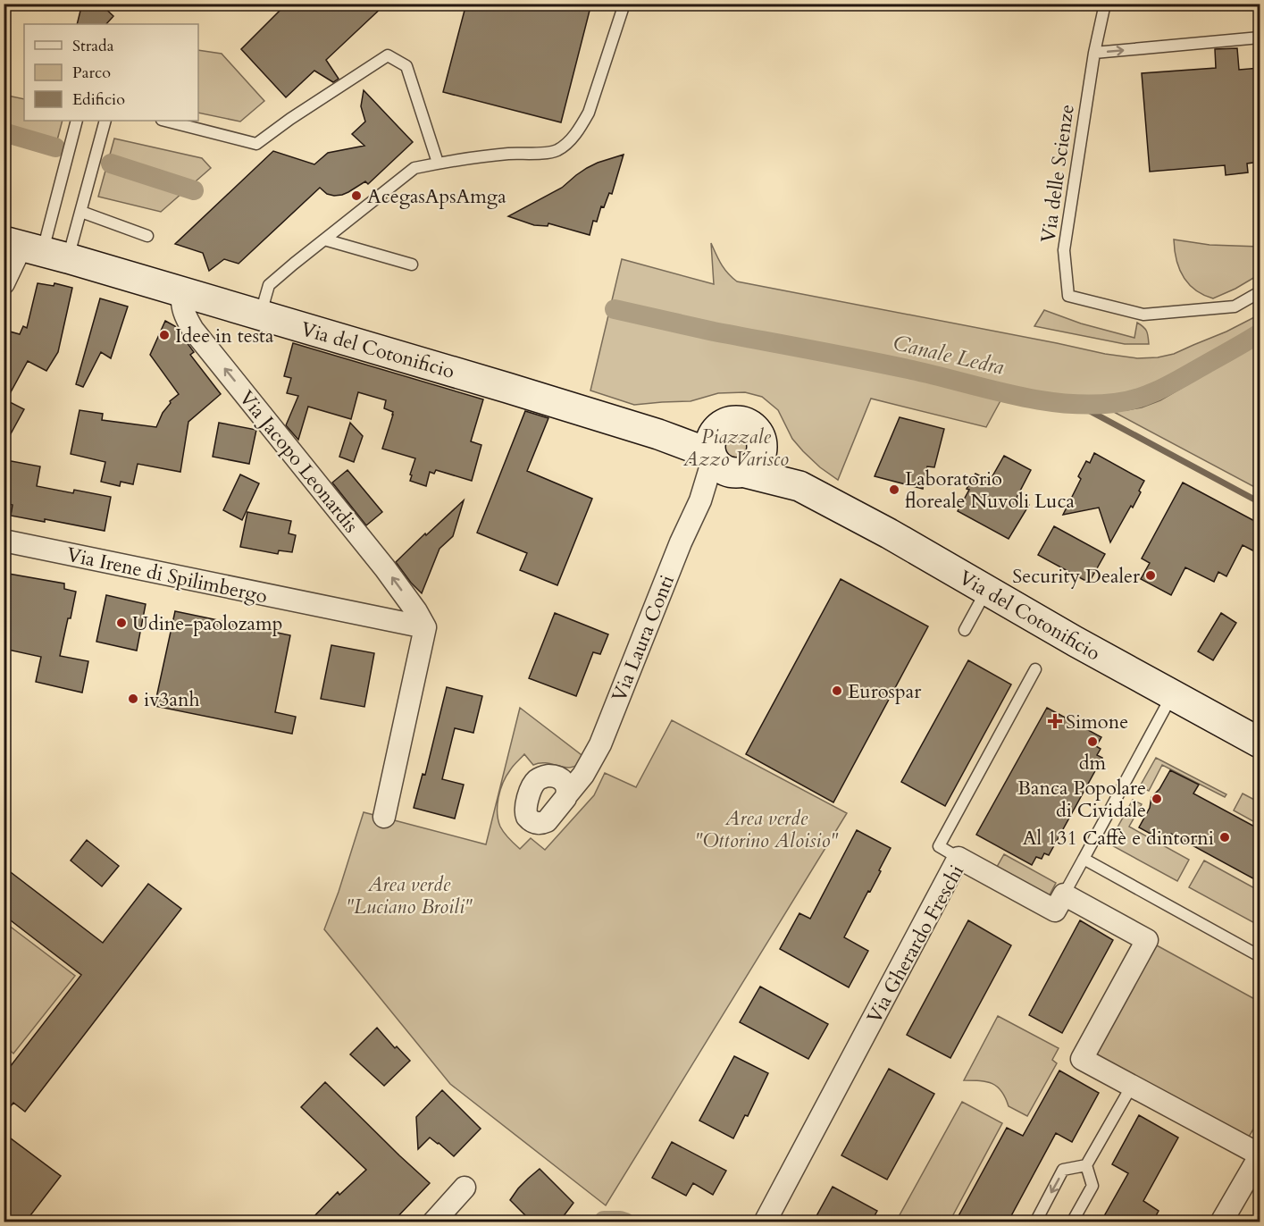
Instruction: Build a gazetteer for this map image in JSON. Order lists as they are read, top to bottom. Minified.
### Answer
{"streets":{"main road":["Via del Cotonificio"],"street":["Via Jacopo Leonardis","Via Irene di Spilimbergo","Via Laura Conti","Via Gherardo Freschi"],"lane":["Via delle Scienze"]},"crossings":[["Via del Cotonificio","Via Jacopo Leonardis"],["Via del Cotonificio","Via Laura Conti"],["Via Jacopo Leonardis","Via Irene di Spilimbergo"]],"one_way":["Via Jacopo Leonardis"],"water":["Canale Ledra"],"parks":["Piazzale Azzo Varisco","Area verde \"Ottorino Aloisio\"","Area verde \"Luciano Broili\""],"places":{"other":["AcegasApsAmga","Idee in testa","Laboratorio floreale Nuvoli Luca","Security Dealer","Udine-paolozamp","Eurospar","iv3anh","dm","Banca Popolare di Cividale","Al 131 Caffè e dintorni"],"health":["Simone"]},"legend":["Strada","Parco","Edificio"]}
